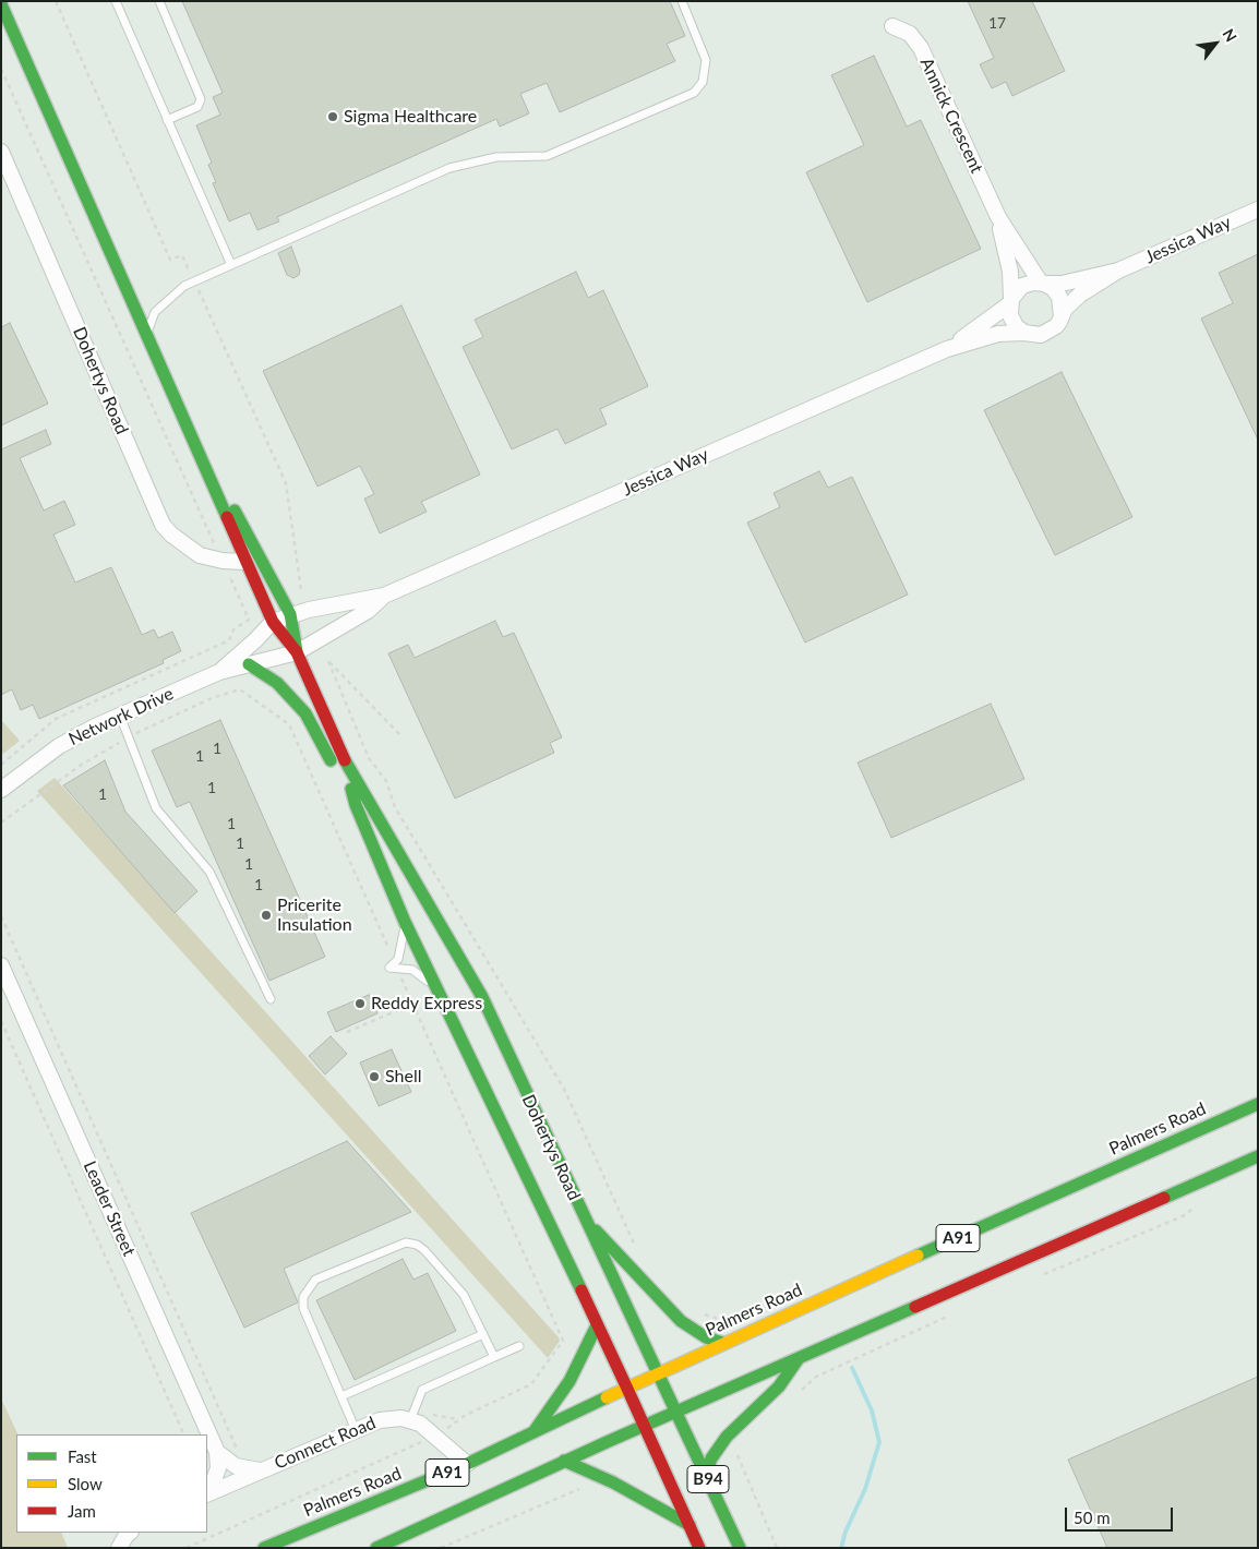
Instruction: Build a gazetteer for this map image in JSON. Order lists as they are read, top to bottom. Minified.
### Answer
{"streets":{"main road":["Dohertys Road","Palmers Road","A91","B94"],"street":["Annick Crescent","Jessica Way","Network Drive","Leader Street","Connect Road"]},"crossings":[["Annick Crescent","Jessica Way"],["Jessica Way","Dohertys Road"],["Jessica Way","Network Drive"],["Dohertys Road","Network Drive"],["Dohertys Road","Palmers Road"],["Dohertys Road","A91"],["Palmers Road","Connect Road"]],"places":["Sigma Healthcare","Pricerite Insulation","Reddy Express","Shell"],"house_numbers":["17","1","1","1","1","1","1","1","1"],"legend":["Fast","Slow","Jam"],"scale_bar":"50 m","north":"top right"}
